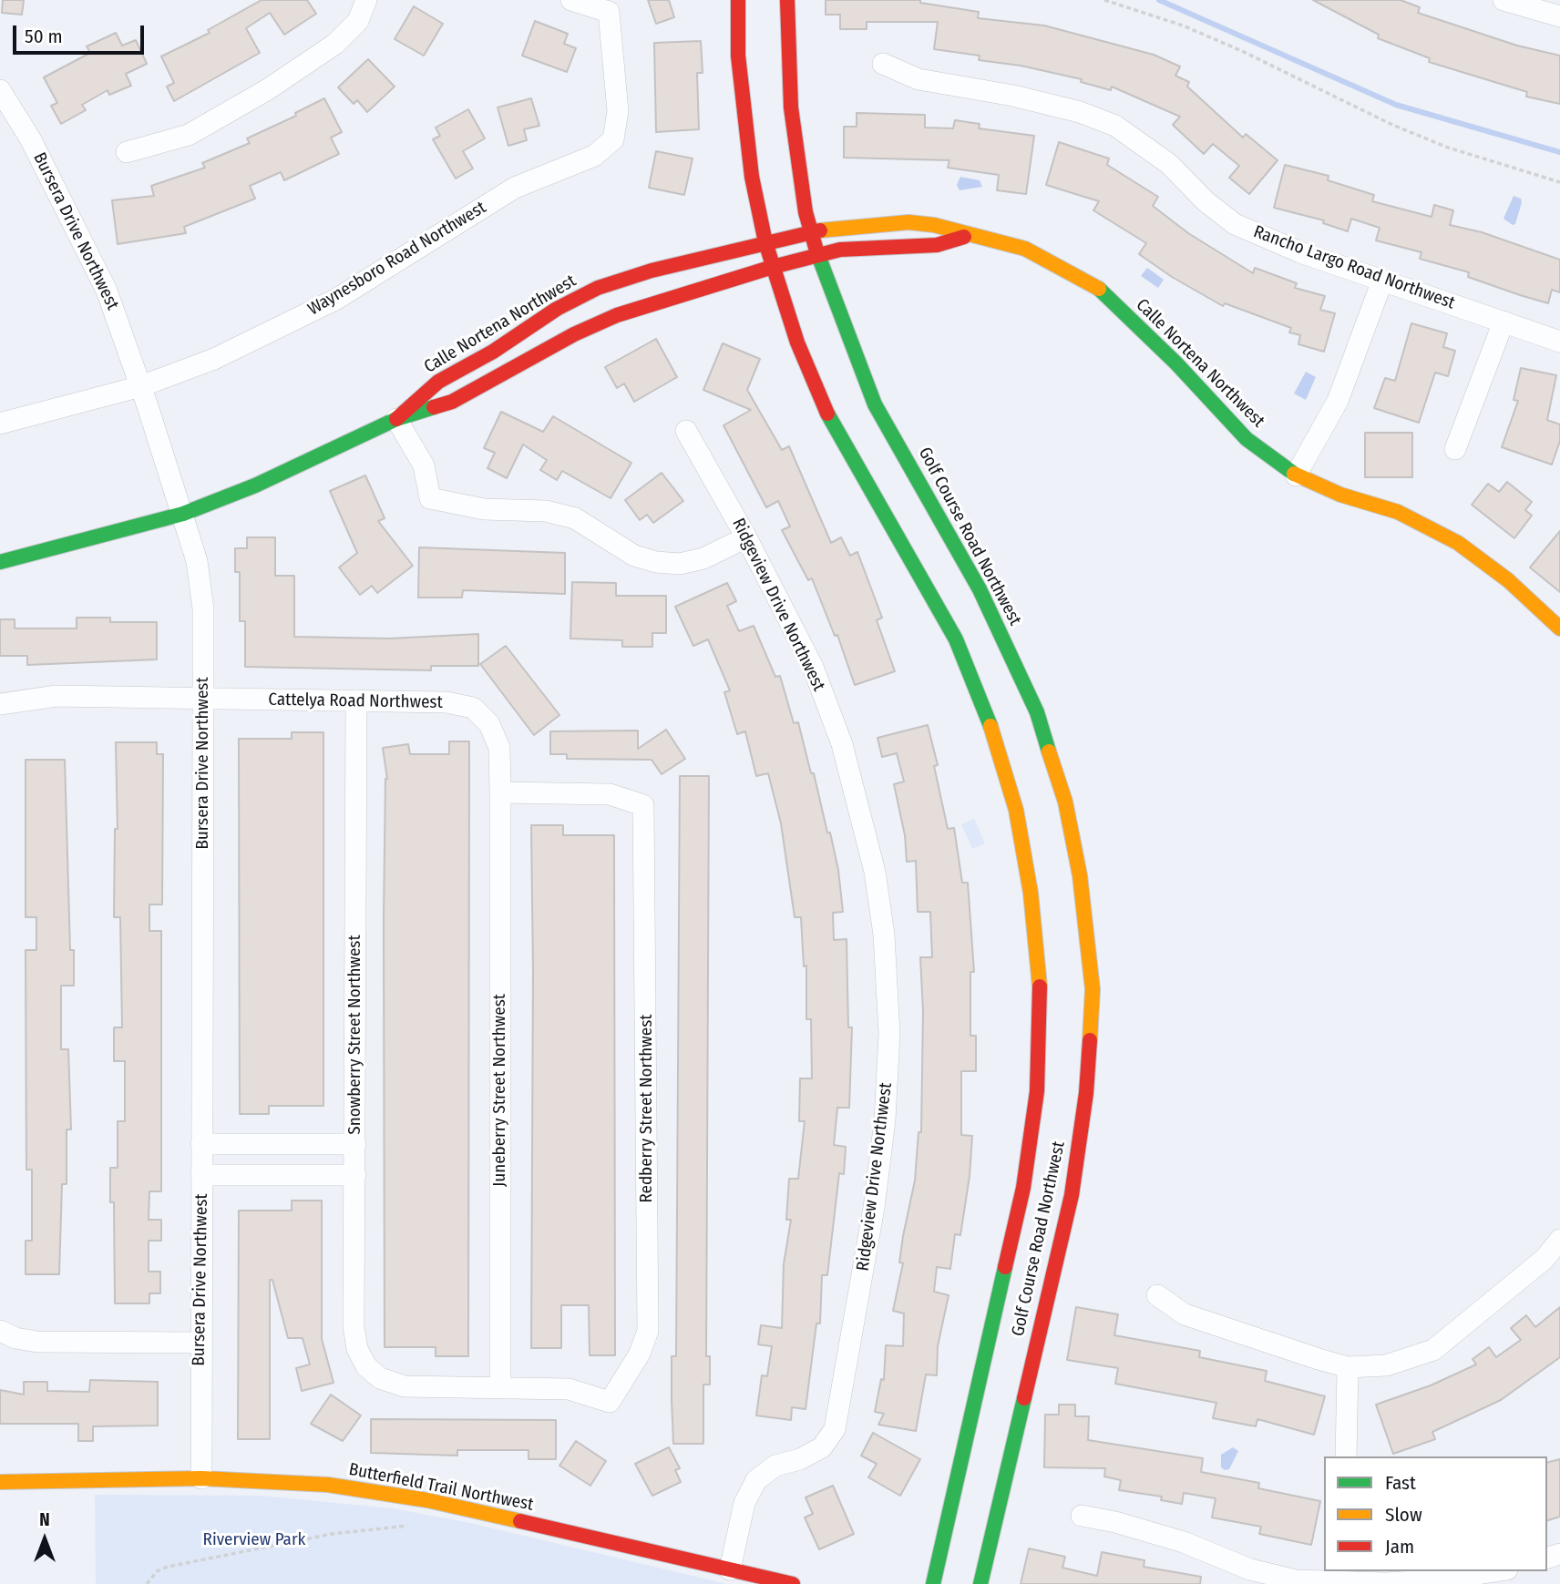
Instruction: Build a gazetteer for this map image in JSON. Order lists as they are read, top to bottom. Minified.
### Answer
{"streets":{"main road":["Calle Nortena Northwest","Golf Course Road Northwest","Butterfield Trail Northwest"],"street":["Bursera Drive Northwest","Waynesboro Road Northwest","Rancho Largo Road Northwest","Ridgeview Drive Northwest","Cattelya Road Northwest","Snowberry Street Northwest","Juneberry Street Northwest","Redberry Street Northwest"]},"crossings":[["Bursera Drive Northwest","Waynesboro Road Northwest"],["Bursera Drive Northwest","Calle Nortena Northwest"],["Bursera Drive Northwest","Cattelya Road Northwest"],["Bursera Drive Northwest","Butterfield Trail Northwest"],["Calle Nortena Northwest","Golf Course Road Northwest"],["Ridgeview Drive Northwest","Butterfield Trail Northwest"],["Cattelya Road Northwest","Snowberry Street Northwest"],["Cattelya Road Northwest","Juneberry Street Northwest"],["Cattelya Road Northwest","Redberry Street Northwest"],["Snowberry Street Northwest","Juneberry Street Northwest"],["Snowberry Street Northwest","Redberry Street Northwest"],["Juneberry Street Northwest","Redberry Street Northwest"]],"parks":["Riverview Park"],"legend":["Fast","Slow","Jam"],"scale_bar":"50 m","north":"top"}
